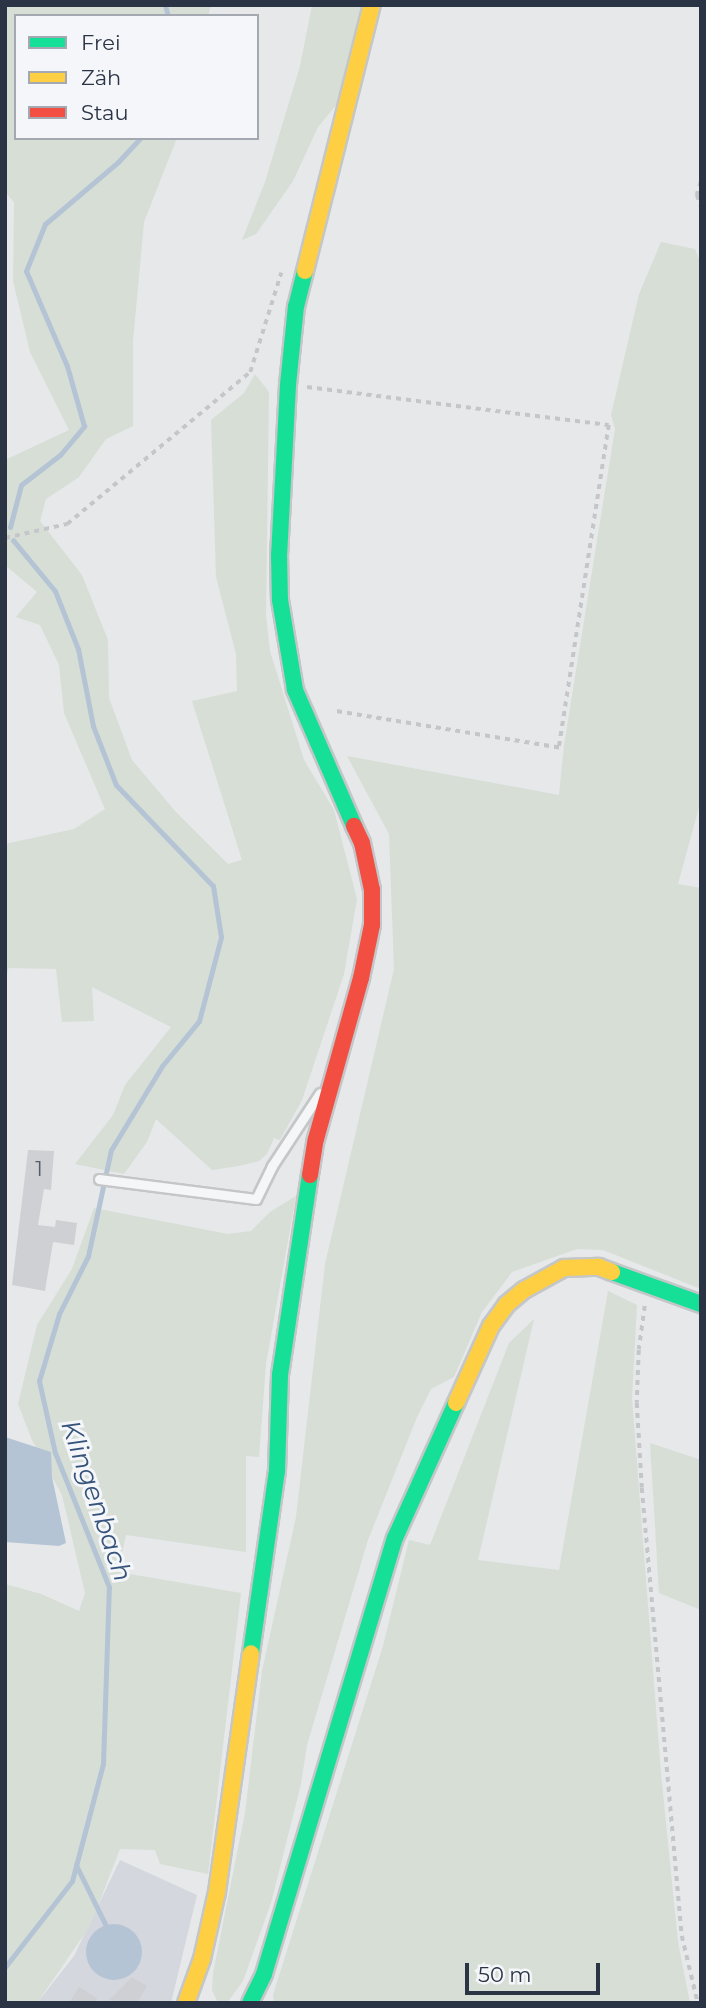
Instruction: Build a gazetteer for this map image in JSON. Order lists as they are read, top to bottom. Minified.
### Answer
{"water":["Klingenbach"],"house_numbers":["1"],"legend":["Frei","Zäh","Stau"],"scale_bar":"50 m"}
